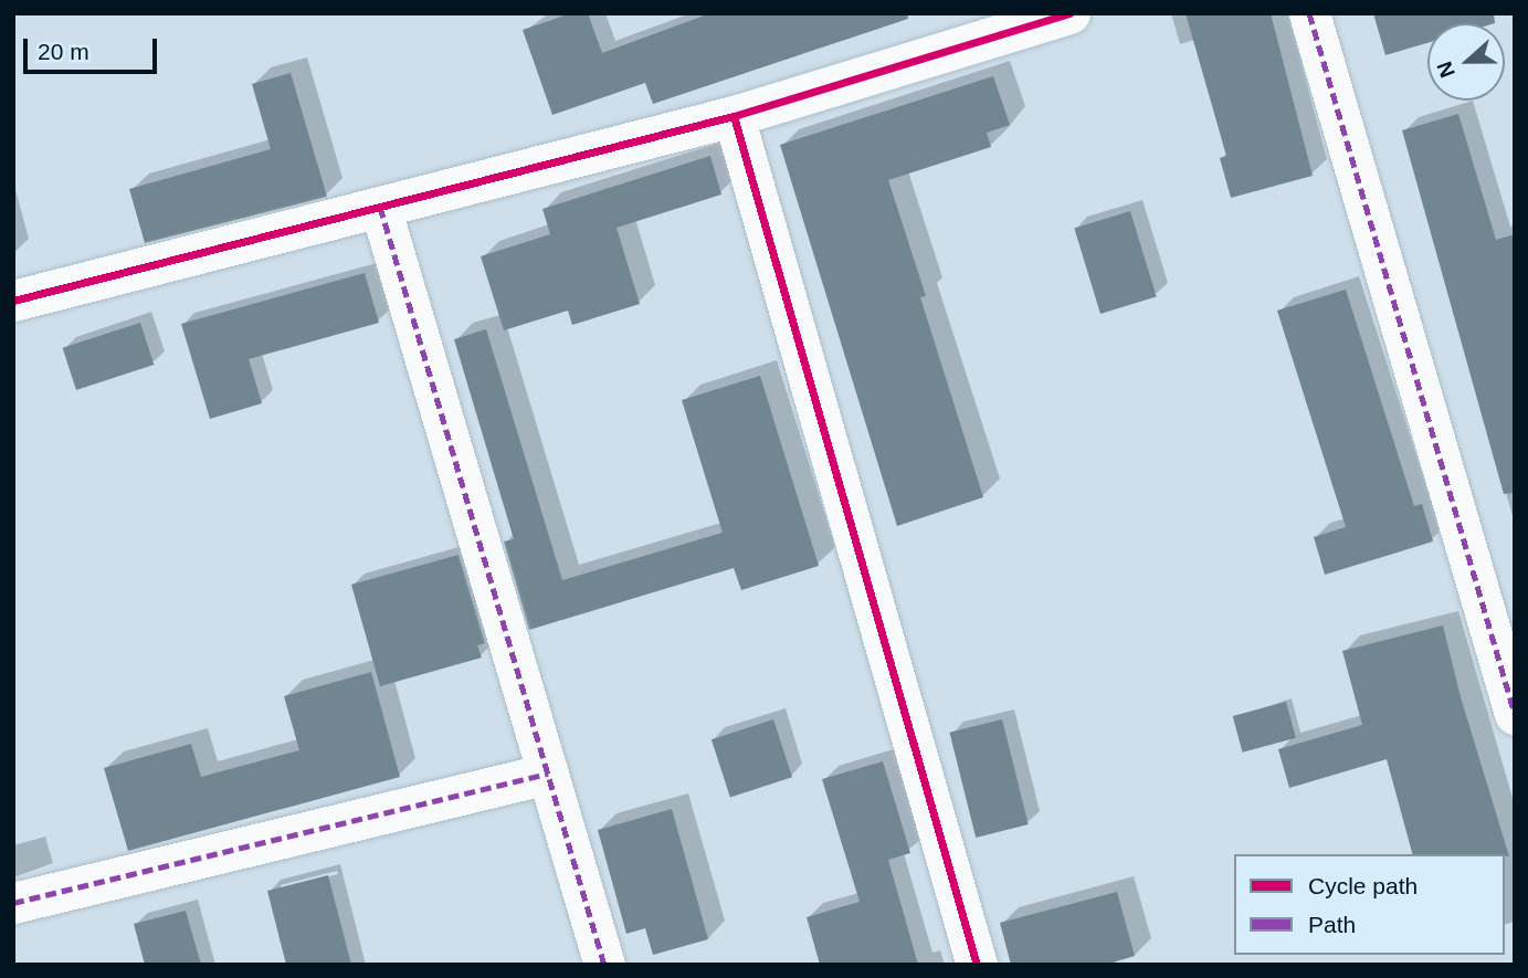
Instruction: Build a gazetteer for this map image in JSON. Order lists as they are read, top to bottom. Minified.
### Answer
{"legend":["Cycle path","Path"],"scale_bar":"20 m","north":"left"}
